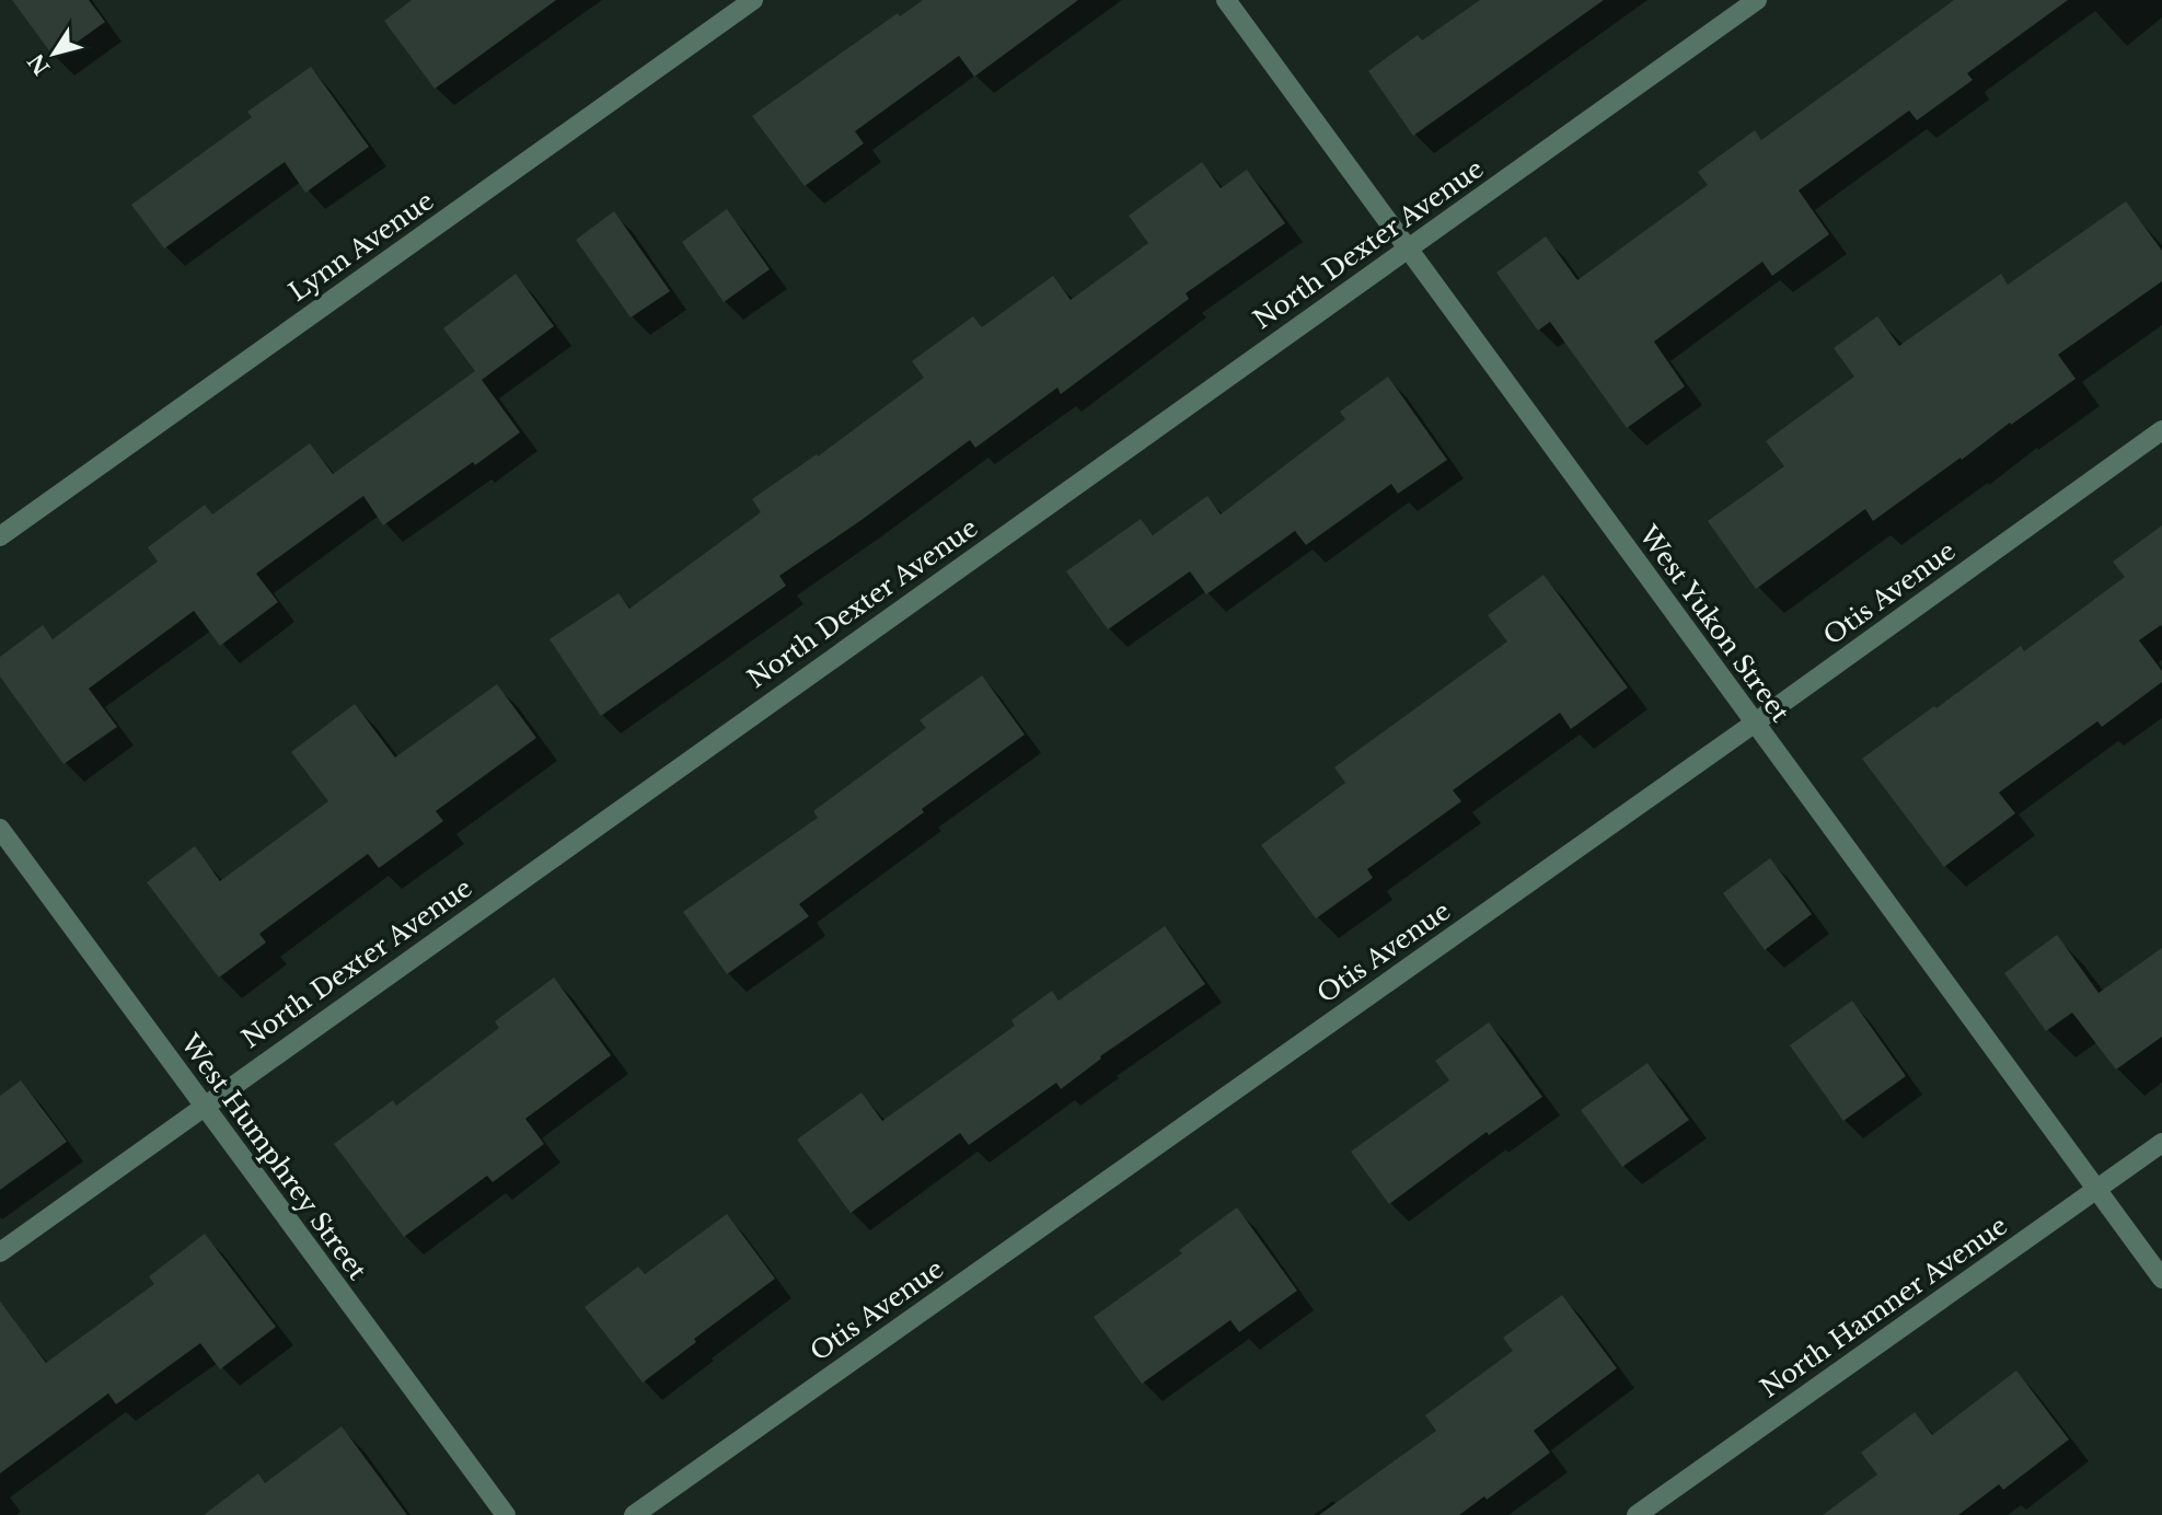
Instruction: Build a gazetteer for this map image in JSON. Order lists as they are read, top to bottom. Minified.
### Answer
{"streets":{"street":["North Dexter Avenue","Lynn Avenue","Otis Avenue","West Yukon Street","West Humphrey Street","North Hamner Avenue"]},"crossings":[["North Dexter Avenue","West Yukon Street"],["North Dexter Avenue","West Humphrey Street"],["Otis Avenue","West Yukon Street"],["West Yukon Street","North Hamner Avenue"]],"north":"bottom left"}
